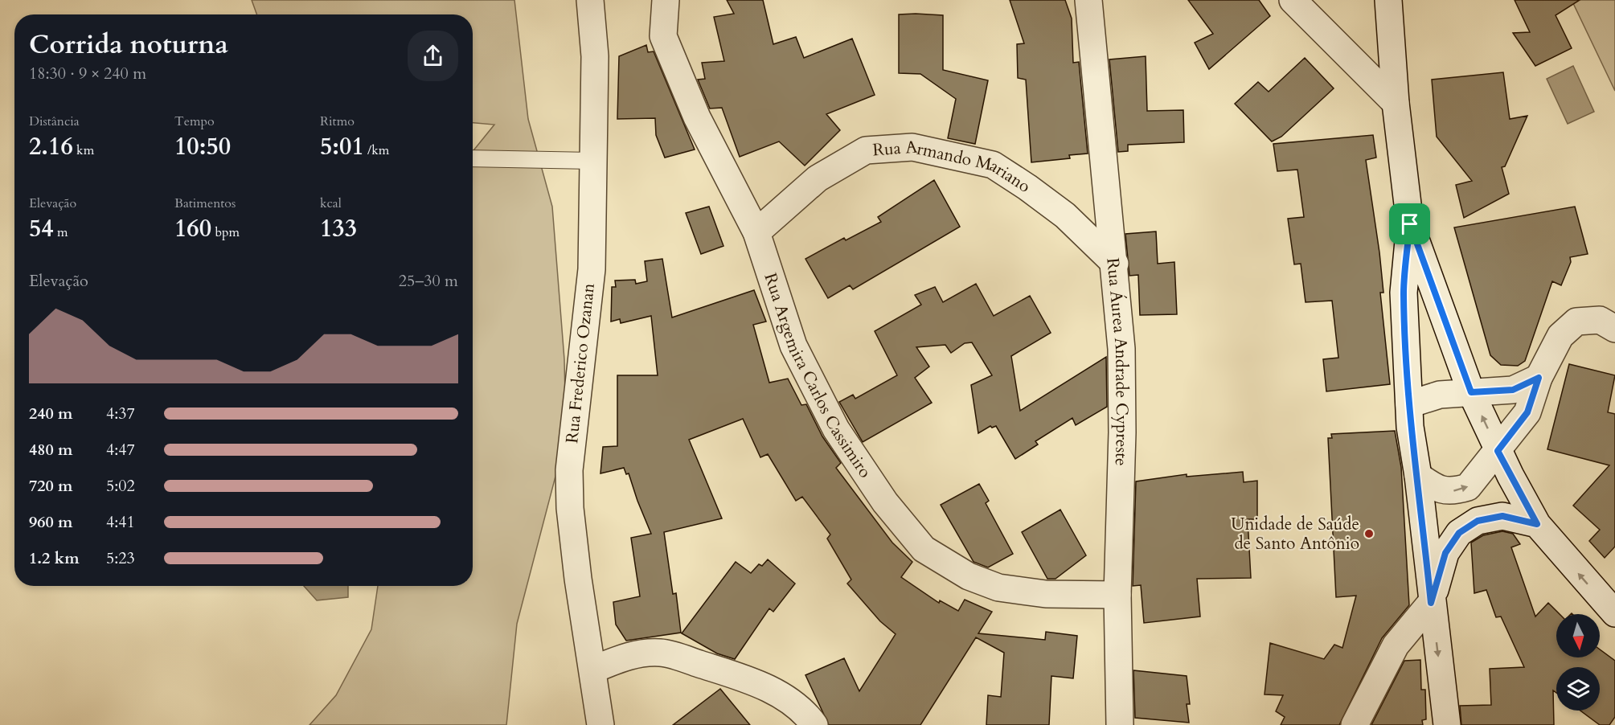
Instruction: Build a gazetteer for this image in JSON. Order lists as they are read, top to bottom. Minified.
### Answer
{"streets":{"street":["Rua Armando Mariano","Rua Áurea Andrade Cypreste","Rua Frederico Ozanan","Rua Argemira Carlos Cassimiro"]},"crossings":[["Rua Armando Mariano","Rua Áurea Andrade Cypreste"],["Rua Armando Mariano","Rua Argemira Carlos Cassimiro"],["Rua Áurea Andrade Cypreste","Rua Argemira Carlos Cassimiro"]],"places":["Unidade de Saúde de Santo Antônio"],"north":"bottom","page":{"heading":["Corrida noturna","18:30 · 9 × 240 m"],"stats":[["Distância","2.16 km"],["Tempo","10:50"],["Ritmo","5:01 /km"],["Elevação","54 m"],["Batimentos","160 bpm"],["kcal","133"]],"chart":["Elevação","25–30 m"],"list":[{"name":"240 m","note":"4:37"},{"name":"480 m","note":"4:47"},{"name":"720 m","note":"5:02"},{"name":"960 m","note":"4:41"},{"name":"1.2 km","note":"5:23"}]}}
